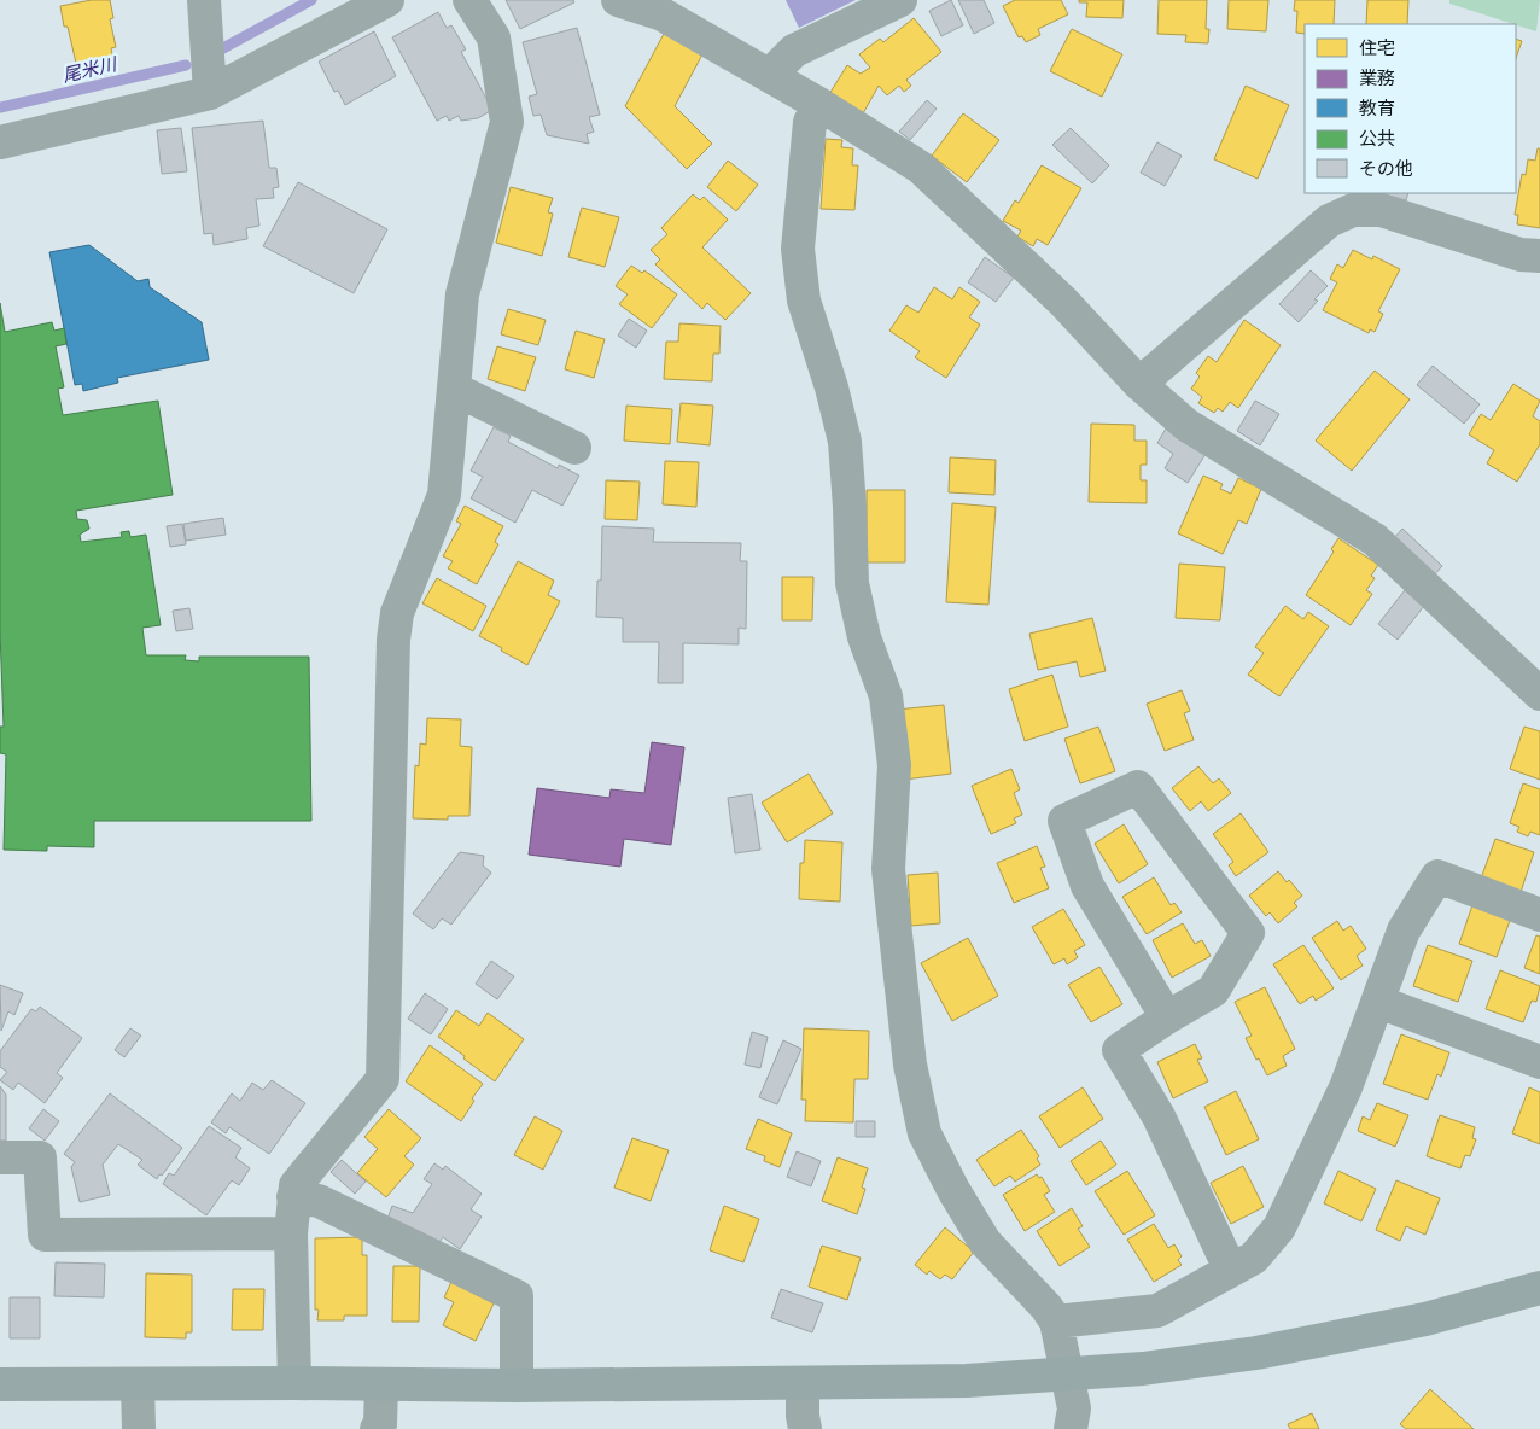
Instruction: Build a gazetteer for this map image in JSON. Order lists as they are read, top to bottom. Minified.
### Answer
{"water":["尾米川"],"legend":["住宅","業務","教育","公共","その他"]}
